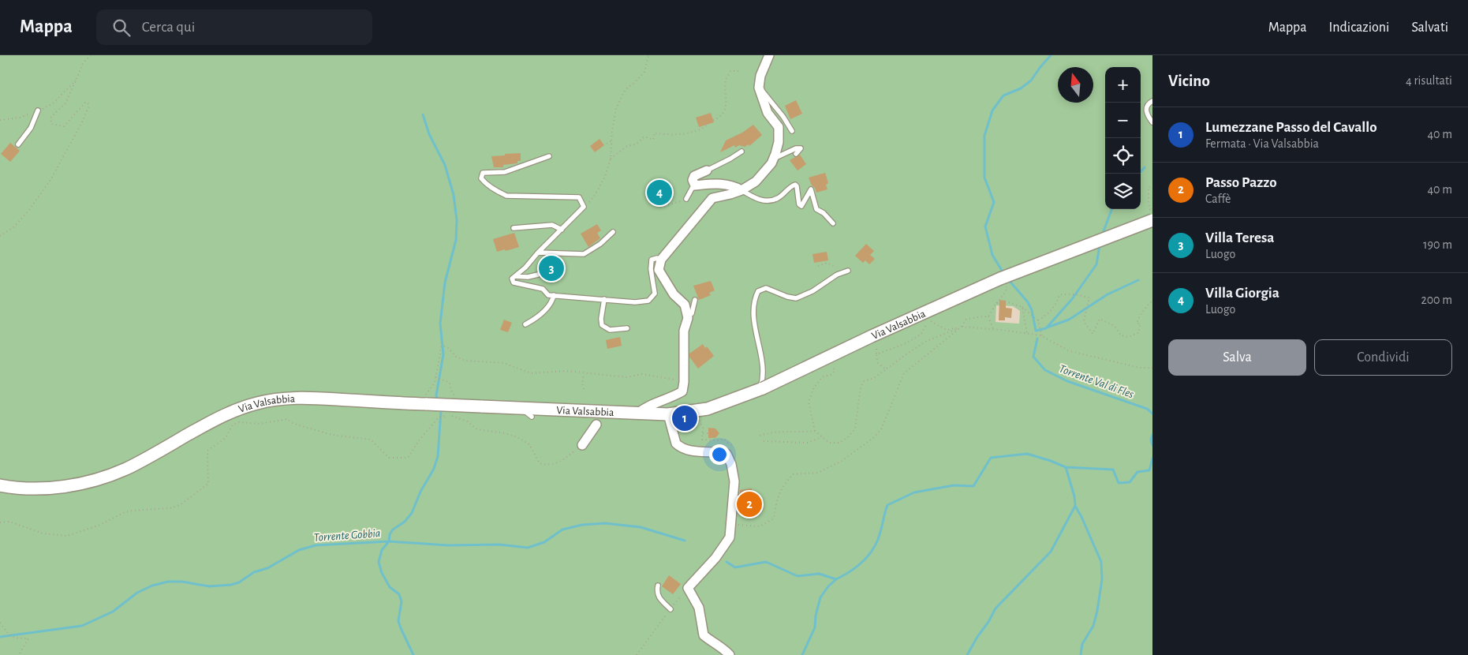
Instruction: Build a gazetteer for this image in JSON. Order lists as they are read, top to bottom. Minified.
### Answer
{"streets":{"main road":["Via Valsabbia"]},"water":["Torrente Val di Fles","Torrente Gobbia"],"north":"top","page":{"header":"Mappa","search":"Cerca qui","nav":["Mappa","Indicazioni","Salvati"],"heading":["Vicino","4 risultati"],"map_buttons":["+","−"],"list":[{"mark":"1","name":"Lumezzane Passo del Cavallo","note":"Fermata · Via Valsabbia","value":"40 m"},{"mark":"2","name":"Passo Pazzo","note":"Caffè","value":"40 m"},{"mark":"3","name":"Villa Teresa","note":"Luogo","value":"190 m"},{"mark":"4","name":"Villa Giorgia","note":"Luogo","value":"200 m"}],"pins":["4","3","1","2"],"buttons":["Salva","Condividi"]}}
